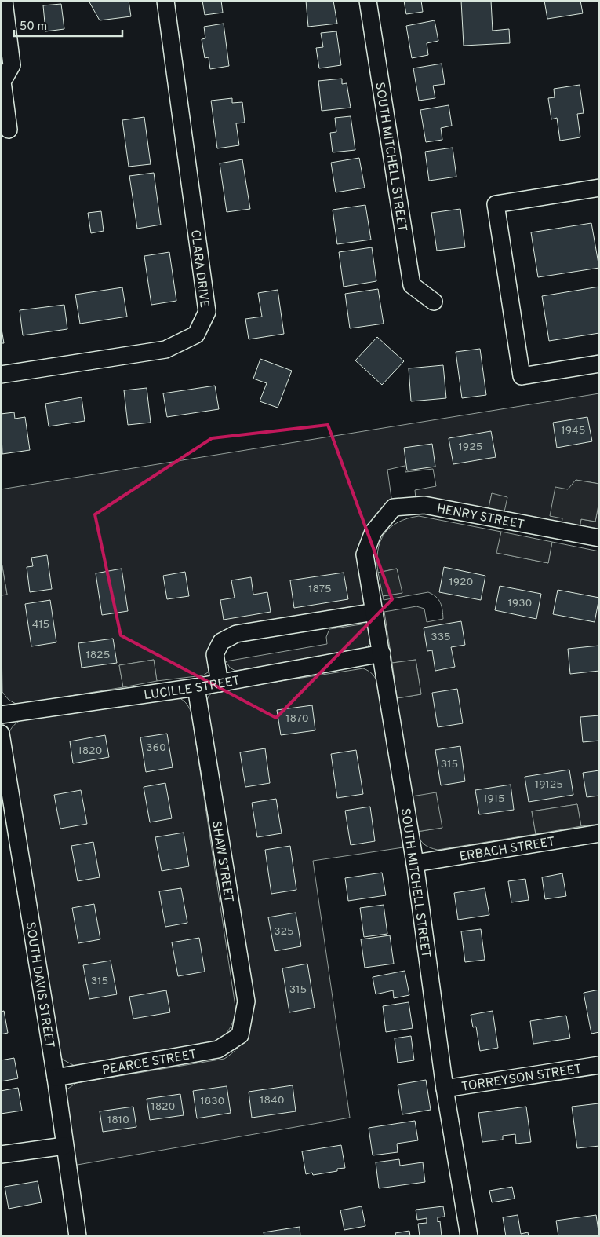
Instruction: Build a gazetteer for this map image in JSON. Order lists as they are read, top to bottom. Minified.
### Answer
{"streets":{"street":["SOUTH MITCHELL STREET","CLARA DRIVE","HENRY STREET","LUCILLE STREET","ERBACH STREET","SHAW STREET","SOUTH DAVIS STREET","PEARCE STREET","TORREYSON STREET"]},"crossings":[["SOUTH MITCHELL STREET","HENRY STREET"],["SOUTH MITCHELL STREET","LUCILLE STREET"],["SOUTH MITCHELL STREET","ERBACH STREET"],["SOUTH MITCHELL STREET","TORREYSON STREET"],["LUCILLE STREET","SHAW STREET"],["SHAW STREET","PEARCE STREET"],["SOUTH DAVIS STREET","PEARCE STREET"]],"house_numbers":["1945","1925","1920","1875","1930","415","335","1825","1870","360","1820","315","19125","1915","325","315","315","1840","1830","1820","1810"],"scale_bar":"50 m"}
